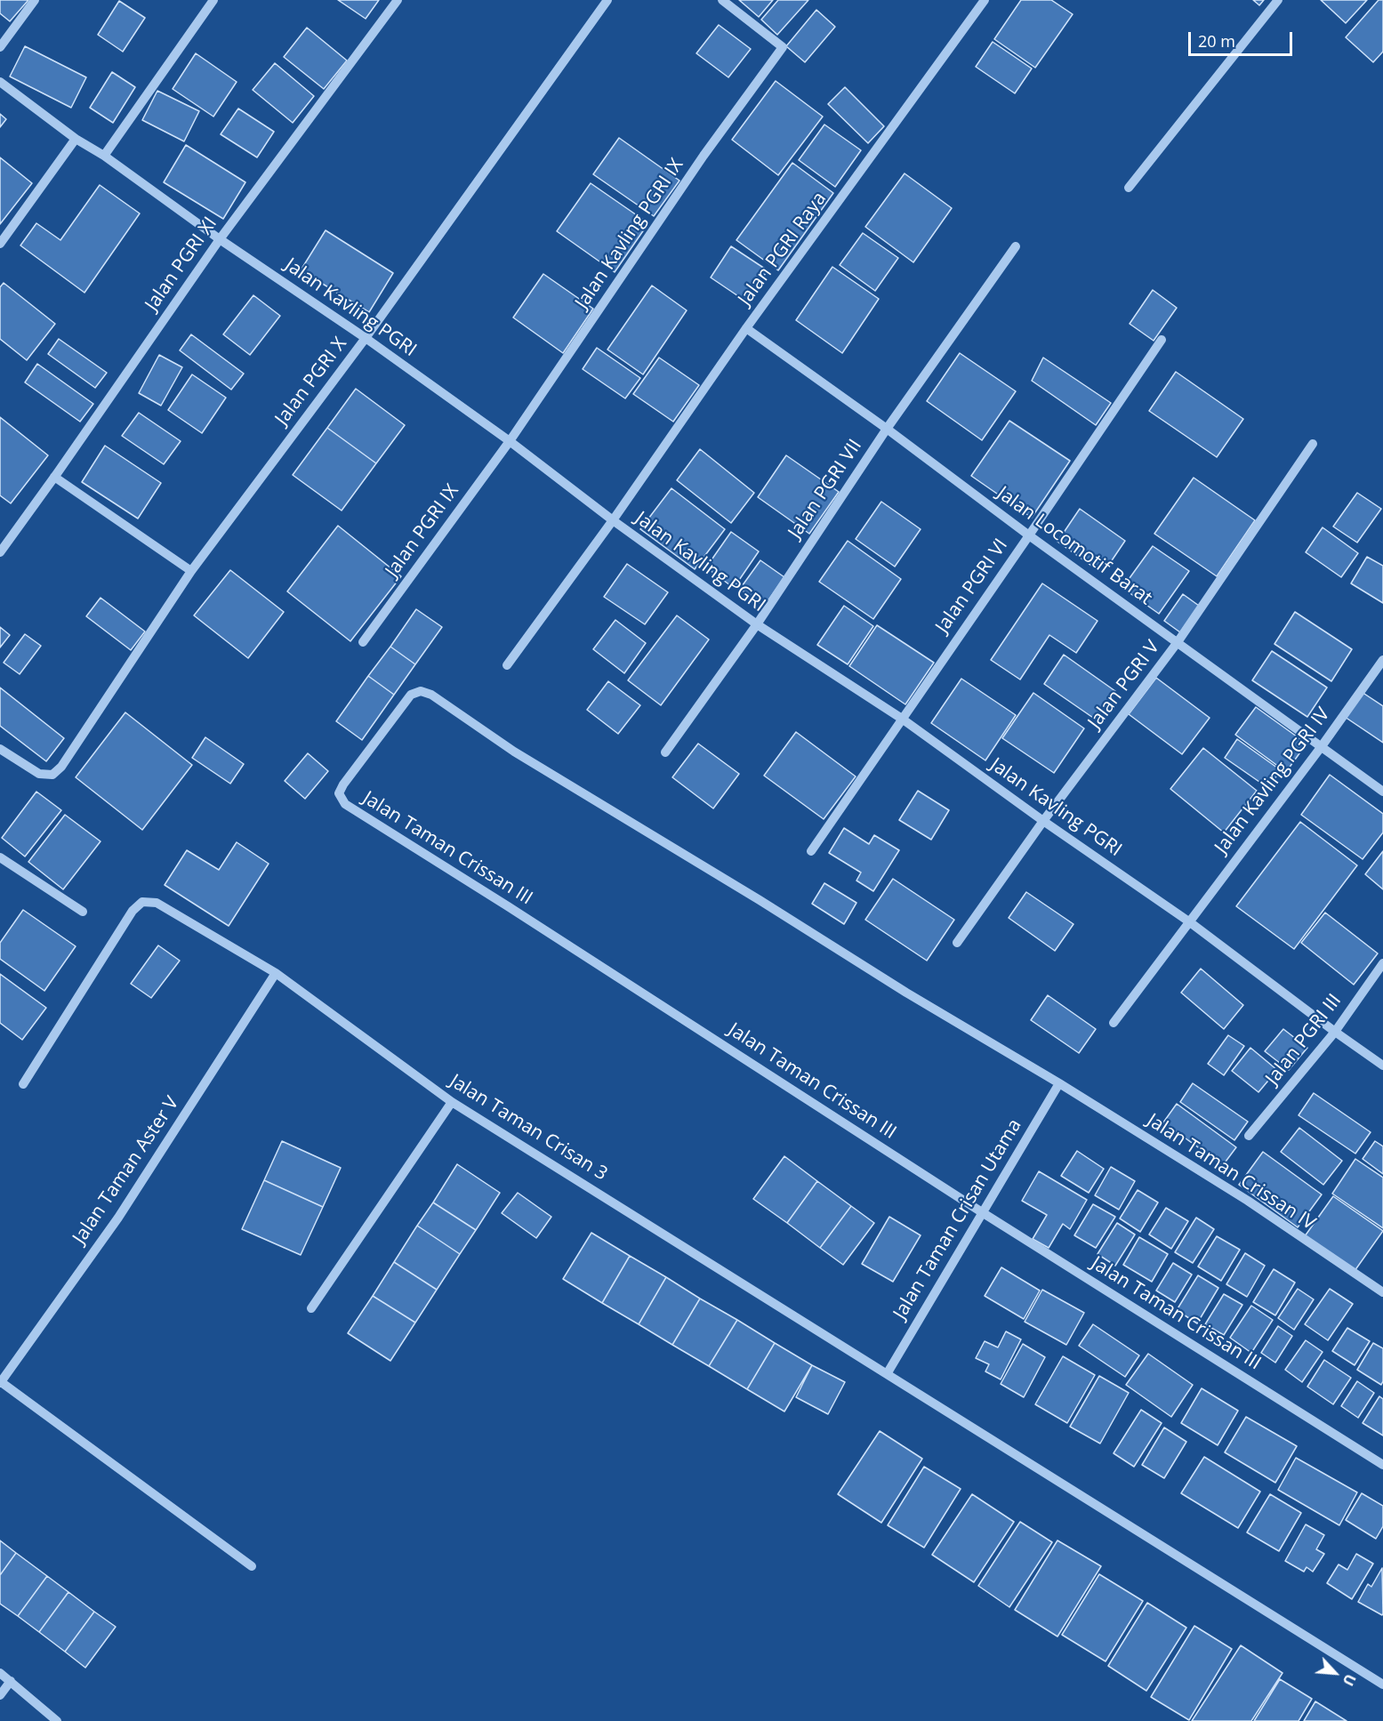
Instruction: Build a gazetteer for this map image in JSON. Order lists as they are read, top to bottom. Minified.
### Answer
{"streets":{"street":["Jalan Kavling PGRI IX","Jalan PGRI Raya","Jalan PGRI XI","Jalan Kavling PGRI","Jalan PGRI X","Jalan PGRI VII","Jalan PGRI IX","Jalan Locomotif Barat","Jalan PGRI VI","Jalan PGRI V","Jalan Kavling PGRI IV","Jalan Taman Crissan III","Jalan PGRI III","Jalan Taman Crisan 3","Jalan Taman Aster V","Jalan Taman Crissan IV","Jalan Taman Crisan Utama"]},"crossings":[["Jalan Kavling PGRI IX","Jalan Kavling PGRI"],["Jalan Kavling PGRI IX","Jalan PGRI IX"],["Jalan PGRI Raya","Jalan Kavling PGRI"],["Jalan PGRI Raya","Jalan Locomotif Barat"],["Jalan PGRI XI","Jalan Kavling PGRI"],["Jalan Kavling PGRI","Jalan PGRI X"],["Jalan Kavling PGRI","Jalan PGRI VII"],["Jalan Kavling PGRI","Jalan PGRI IX"],["Jalan Kavling PGRI","Jalan PGRI VI"],["Jalan Kavling PGRI","Jalan PGRI V"],["Jalan Kavling PGRI","Jalan Kavling PGRI IV"],["Jalan Kavling PGRI","Jalan PGRI III"],["Jalan PGRI VII","Jalan Locomotif Barat"],["Jalan Locomotif Barat","Jalan PGRI VI"],["Jalan Locomotif Barat","Jalan PGRI V"],["Jalan Locomotif Barat","Jalan Kavling PGRI IV"],["Jalan Taman Crissan III","Jalan Taman Crissan IV"],["Jalan Taman Crissan III","Jalan Taman Crisan Utama"],["Jalan Taman Crisan 3","Jalan Taman Aster V"],["Jalan Taman Crisan 3","Jalan Taman Crisan Utama"],["Jalan Taman Crissan IV","Jalan Taman Crisan Utama"]],"scale_bar":"20 m","north":"bottom right"}
